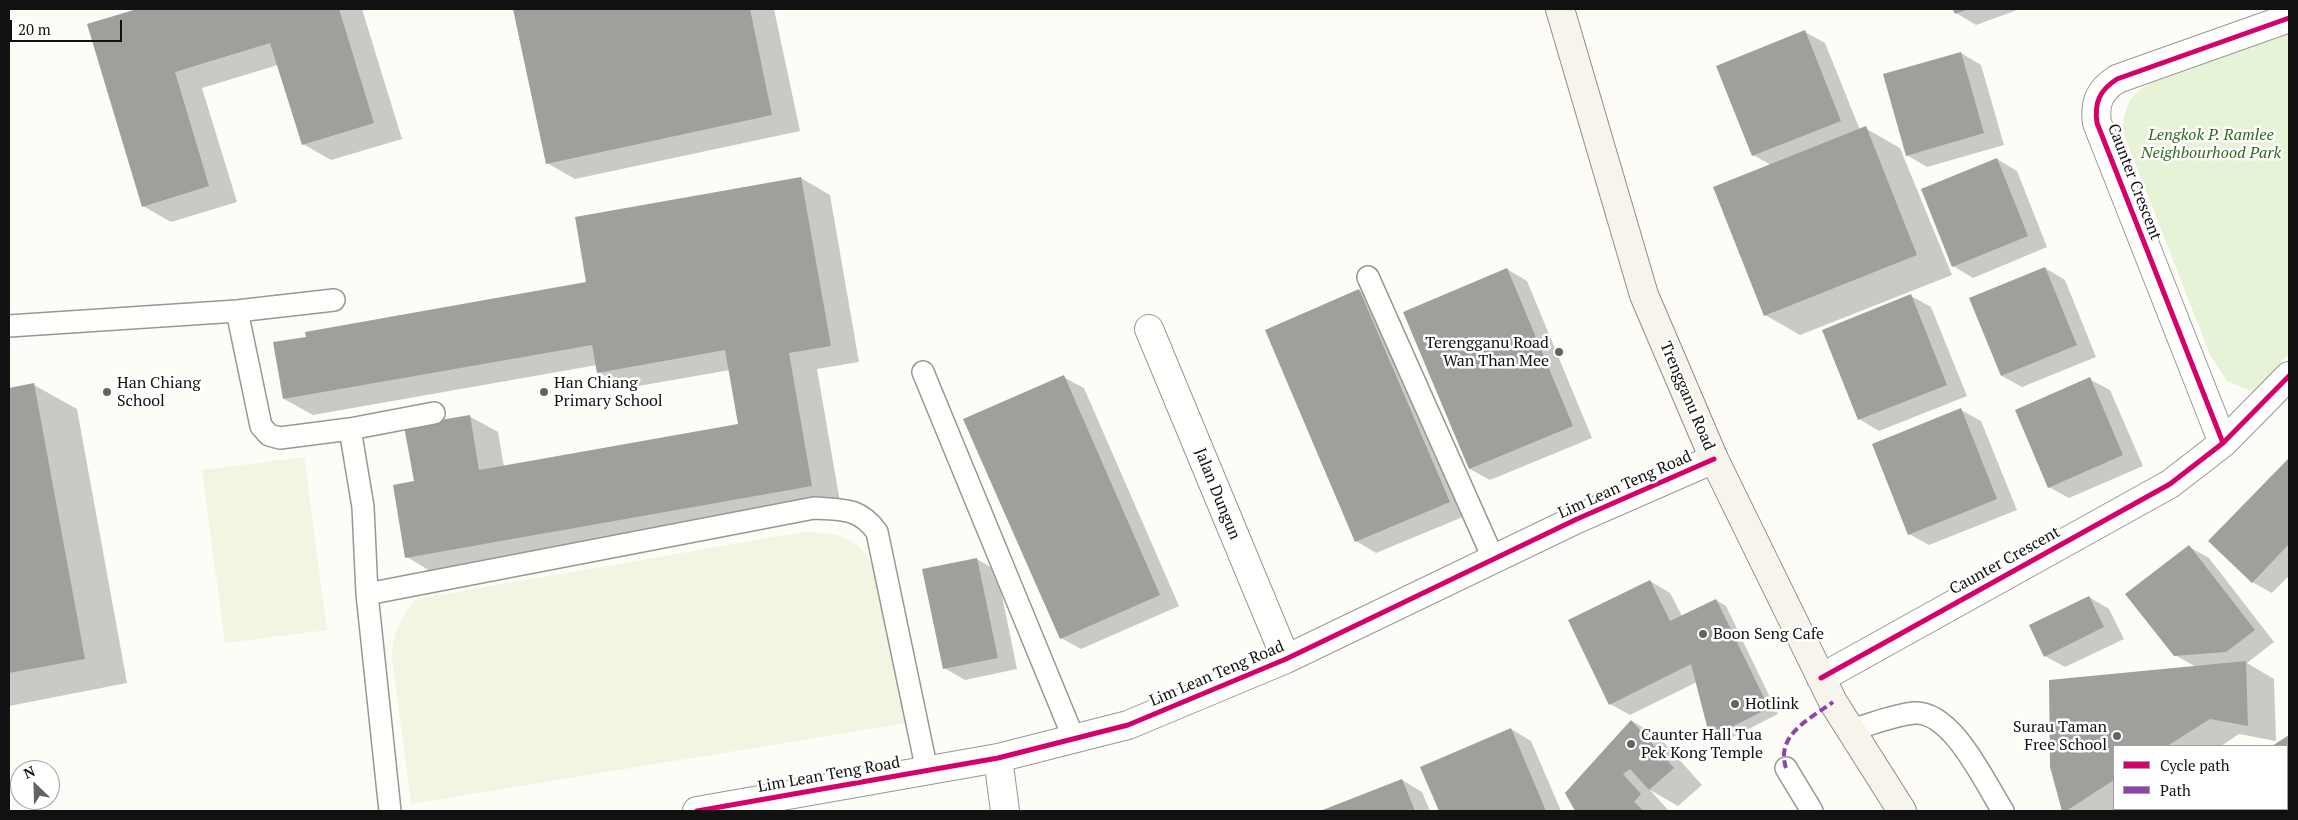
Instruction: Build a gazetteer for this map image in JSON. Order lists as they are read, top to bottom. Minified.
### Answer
{"streets":{"main road":["Trengganu Road"],"street":["Caunter Crescent","Lim Lean Teng Road","Jalan Dungun"]},"crossings":[["Caunter Crescent","Trengganu Road"],["Trengganu Road","Lim Lean Teng Road"],["Lim Lean Teng Road","Jalan Dungun"]],"parks":["Lengkok P. Ramlee Neighbourhood Park"],"places":["Terengganu Road Wan Than Mee","Han Chiang School","Han Chiang Primary School","Boon Seng Cafe","Hotlink","Surau Taman Free School","Caunter Hall Tua Pek Kong Temple"],"legend":["Cycle path","Path"],"scale_bar":"20 m","north":"top left"}
